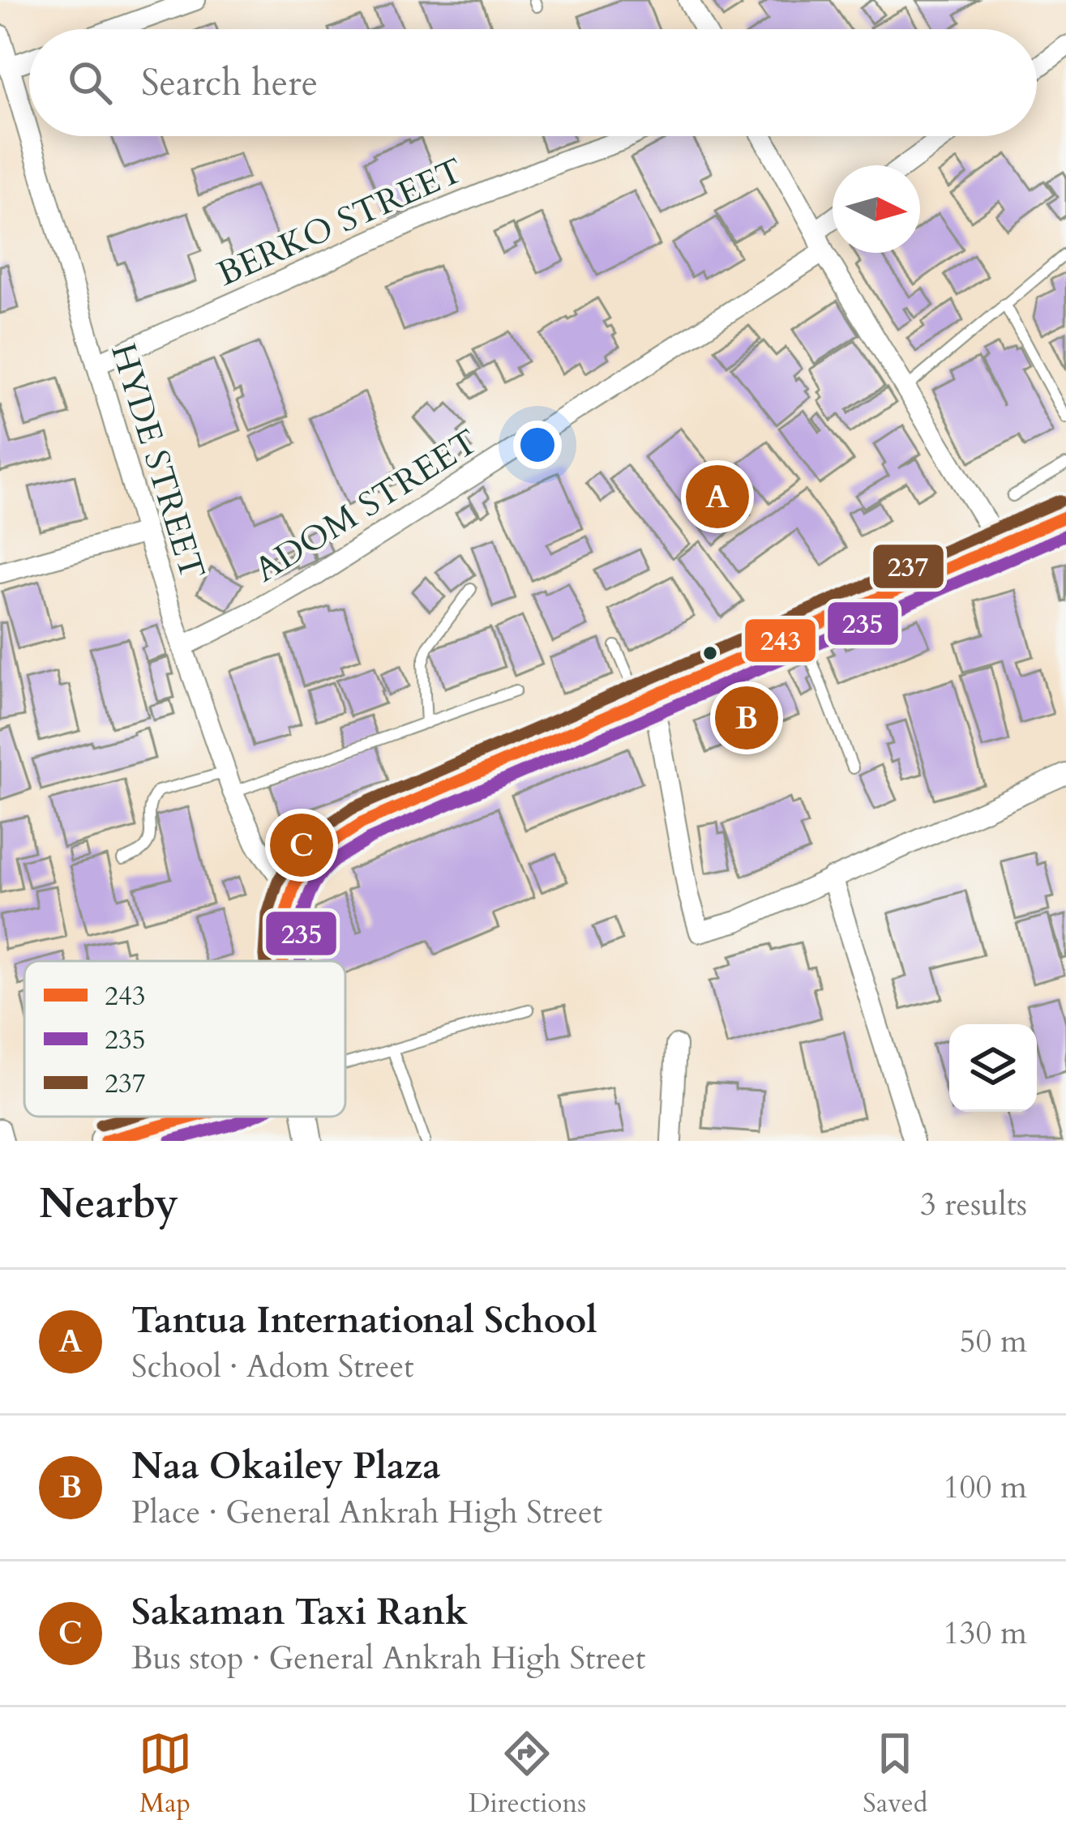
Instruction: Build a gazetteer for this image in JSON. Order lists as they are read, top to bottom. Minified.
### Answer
{"streets":{"street":["BERKO STREET","HYDE STREET","ADOM STREET"]},"crossings":[["BERKO STREET","HYDE STREET"],["HYDE STREET","ADOM STREET"]],"lines":["transit line 237","transit line 243","transit line 235"],"legend":["243","235","237"],"north":"right","page":{"search":"Search here","pins":["A","B","C"],"heading":["Nearby","3 results"],"list":[{"mark":"A","name":"Tantua International School","note":"School · Adom Street","value":"50 m"},{"mark":"B","name":"Naa Okailey Plaza","note":"Place · General Ankrah High Street","value":"100 m"},{"mark":"C","name":"Sakaman Taxi Rank","note":"Bus stop · General Ankrah High Street","value":"130 m"}],"nav":["Map","Directions","Saved"]}}
